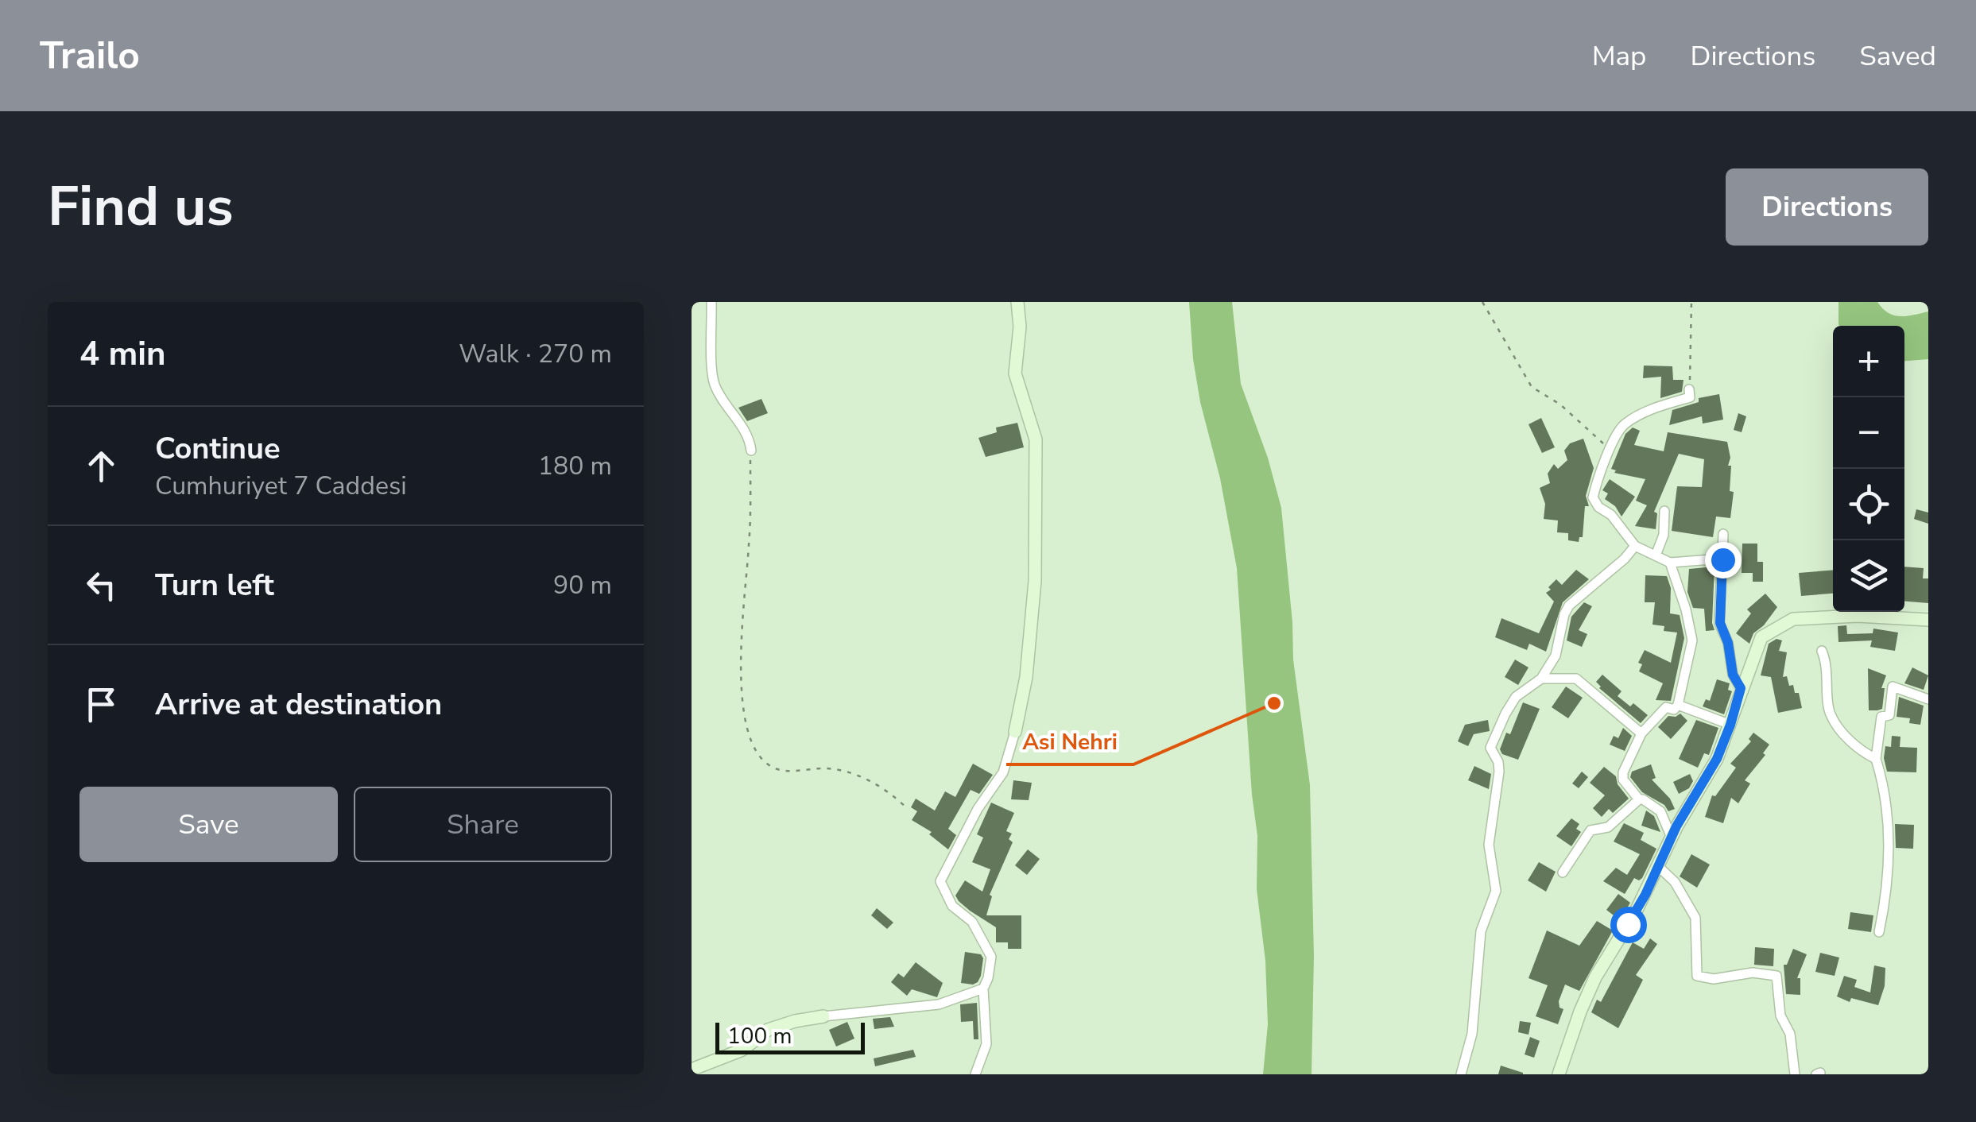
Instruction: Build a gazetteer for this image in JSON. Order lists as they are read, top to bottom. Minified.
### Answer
{"places":["Asi Nehri"],"scale_bar":"100 m","page":{"header":"Trailo","nav":["Map","Directions","Saved"],"title":"Find us","buttons":["Directions",["Save","Share"]],"heading":["4 min","Walk · 270 m"],"map_buttons":["+","−"],"list":[["Continue","Cumhuriyet 7 Caddesi","180 m"],["Turn left","90 m"],"Arrive at destination"],"scale":"100 m"}}
